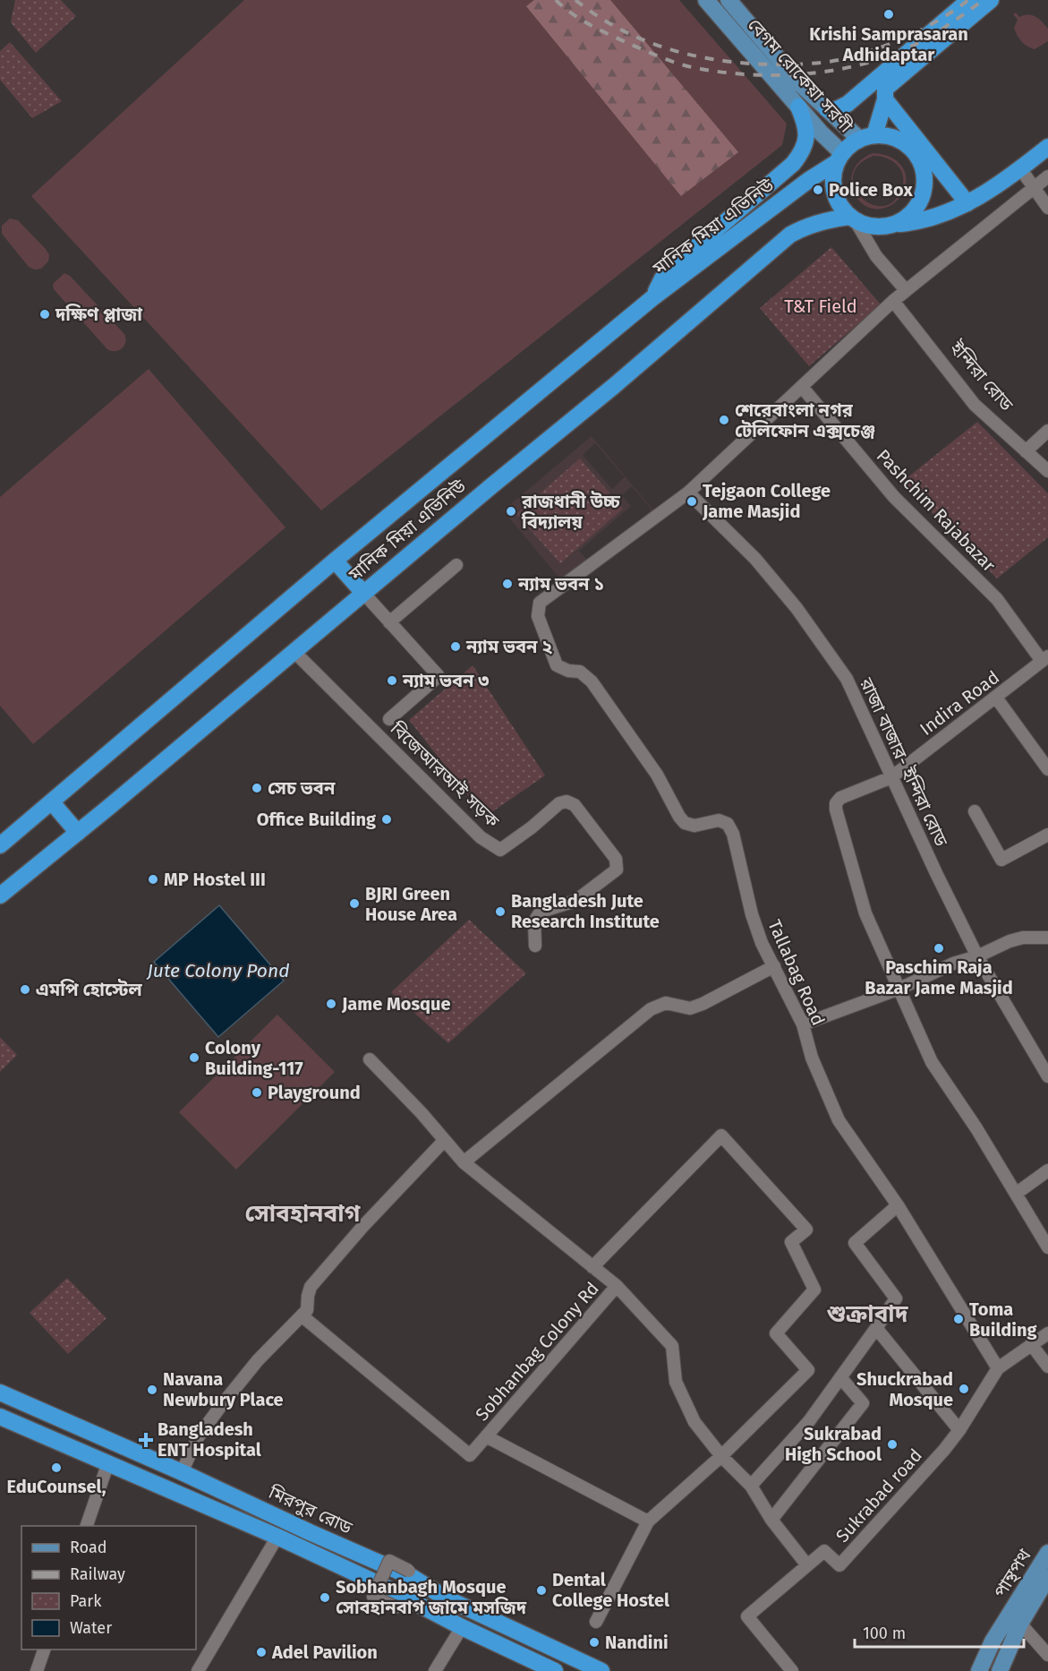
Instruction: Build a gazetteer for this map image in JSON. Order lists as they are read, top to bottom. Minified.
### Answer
{"streets":{"highway":["মানিক মিয়া এভিনিউ","মিরপুর রোড"],"main road":["বেগম রোকেয়া সরণী","পান্থপথ"],"street":["ইন্দিরা রোড","Pashchim Rajabazar","Indira Road","রাজা বাজার- ইন্দিরা রোড","বিজেআরআই সড়ক","Tallabag Road","Sobhanbag Colony Rd","Sukrabad road"]},"crossings":[["বেগম রোকেয়া সরণী","মানিক মিয়া এভিনিউ"],["মানিক মিয়া এভিনিউ","বিজেআরআই সড়ক"],["Pashchim Rajabazar","Indira Road"],["Indira Road","রাজা বাজার- ইন্দিরা রোড"],["রাজা বাজার- ইন্দিরা রোড","Tallabag Road"],["Tallabag Road","Sukrabad road"]],"districts":["সোবহানবাগ","শুক্রাবাদ"],"water":["Jute Colony Pond"],"parks":["T&T Field"],"places":{"other":["Krishi Samprasaran Adhidaptar","Police Box","দক্ষিণ প্লাজা","শেরেবাংলা নগর টেলিফোন এক্সচেঞ্জ","Tejgaon College Jame Masjid","রাজধানী উচ্চ বিদ্যালয়","ন্যাম ভবন ১","ন্যাম ভবন ২","ন্যাম ভবন ৩","সেচ ভবন","Office Building","MP Hostel III","BJRI Green House Area","Bangladesh Jute Research Institute","Paschim Raja Bazar Jame Masjid","এমপি হোস্টেল","Jame Mosque","Colony Building-117","Playground","Toma Building","Shuckrabad Mosque","Navana Newbury Place","Sukrabad High School","EduCounsel,","Dental College Hostel","Sobhanbagh Mosque সোবহানবাগ জামে মসজিদ","Nandini","Adel Pavilion"],"health":["Bangladesh ENT Hospital"]},"legend":["Road","Railway","Park","Water"],"scale_bar":"100 m"}
